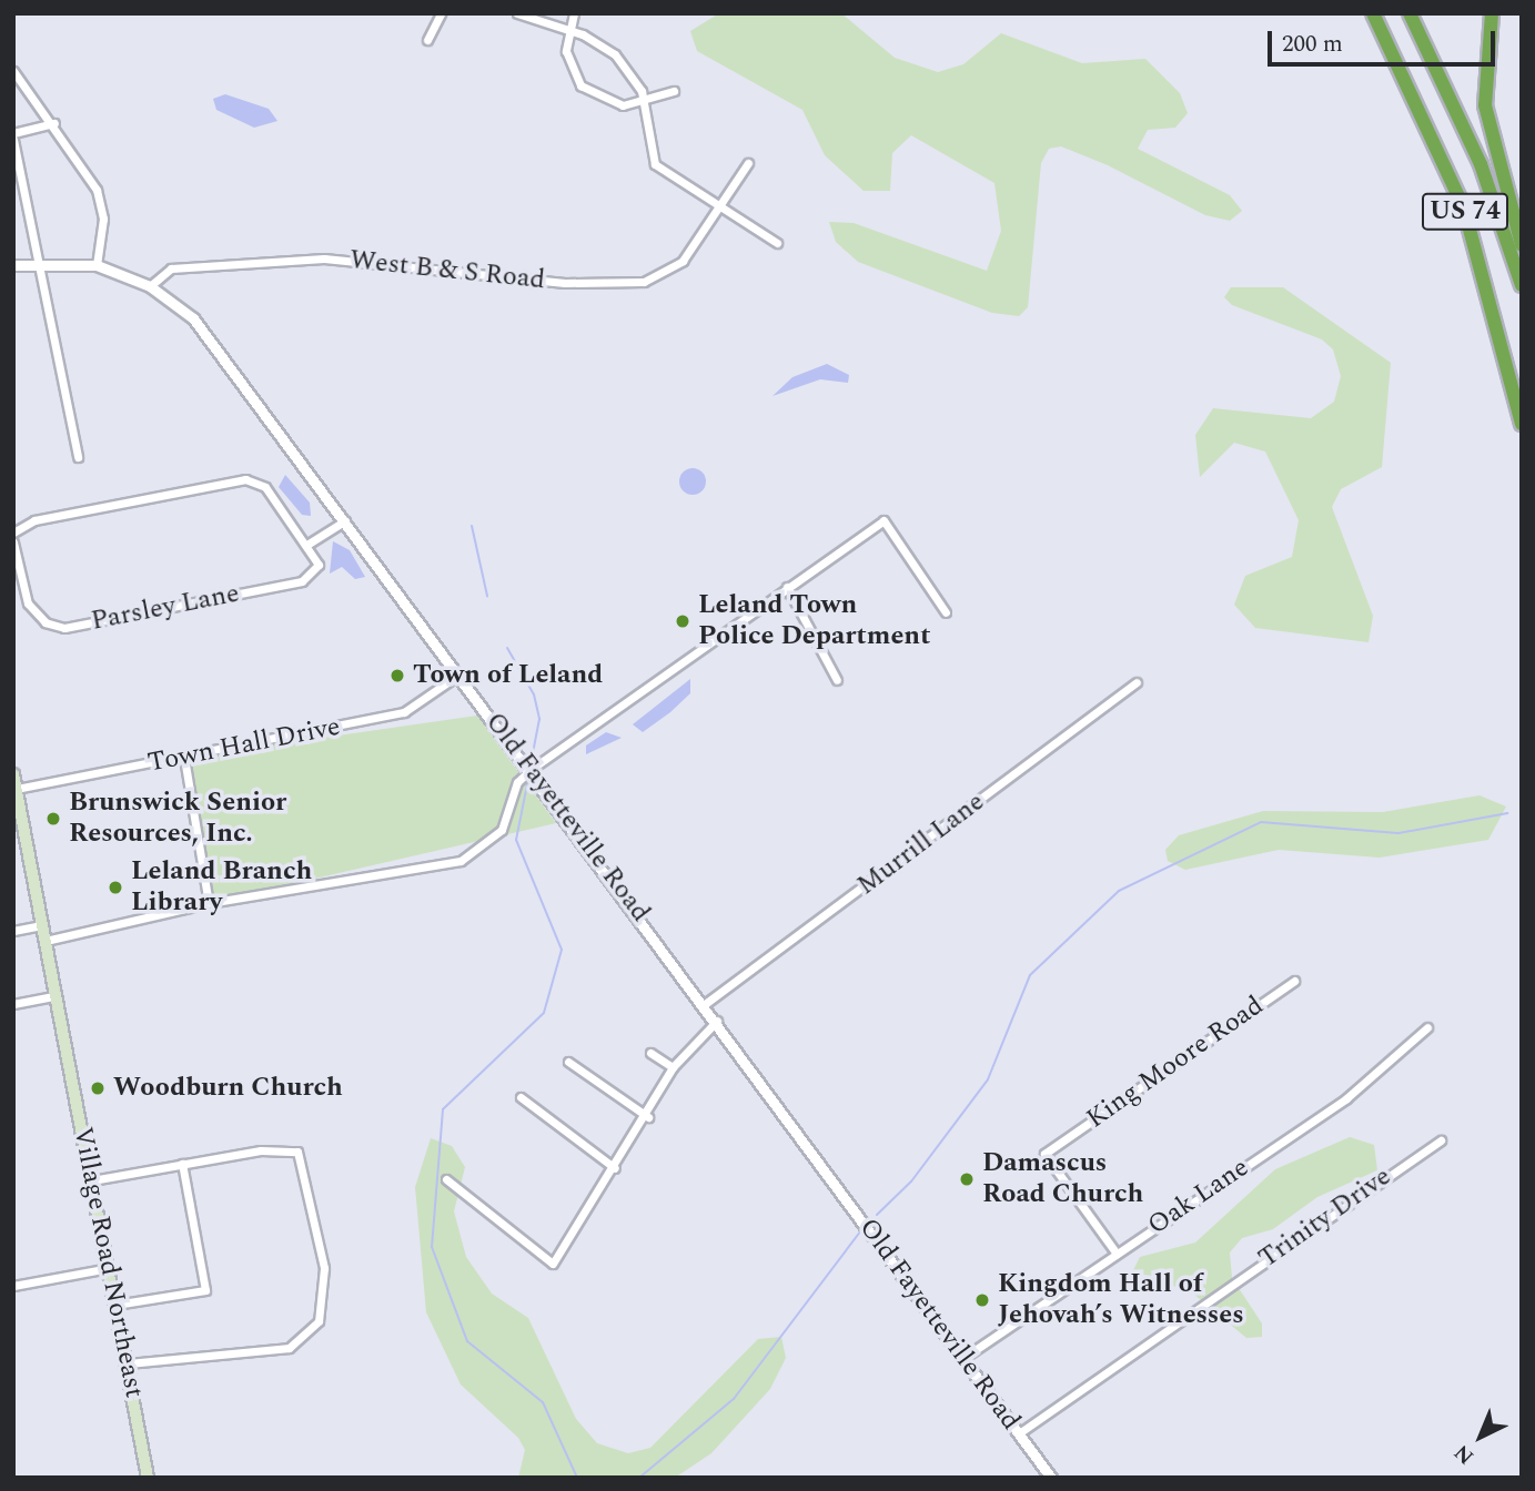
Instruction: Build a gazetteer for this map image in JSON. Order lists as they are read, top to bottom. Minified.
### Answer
{"streets":{"highway":["US 74"],"main road":["Village Road Northeast"],"street":["West B & S Road","Parsley Lane","Town Hall Drive","Old Fayetteville Road","Murrill Lane","King Moore Road","Oak Lane","Trinity Drive"]},"crossings":[["West B & S Road","Old Fayetteville Road"],["Town Hall Drive","Old Fayetteville Road"],["Town Hall Drive","Village Road Northeast"],["Old Fayetteville Road","Murrill Lane"],["Old Fayetteville Road","Oak Lane"],["Old Fayetteville Road","Trinity Drive"],["King Moore Road","Oak Lane"]],"places":["Leland Town Police Department","Town of Leland","Brunswick Senior Resources, Inc.","Leland Branch Library","Woodburn Church","Damascus Road Church","Kingdom Hall of Jehovah’s Witnesses"],"scale_bar":"200 m","north":"bottom left"}
